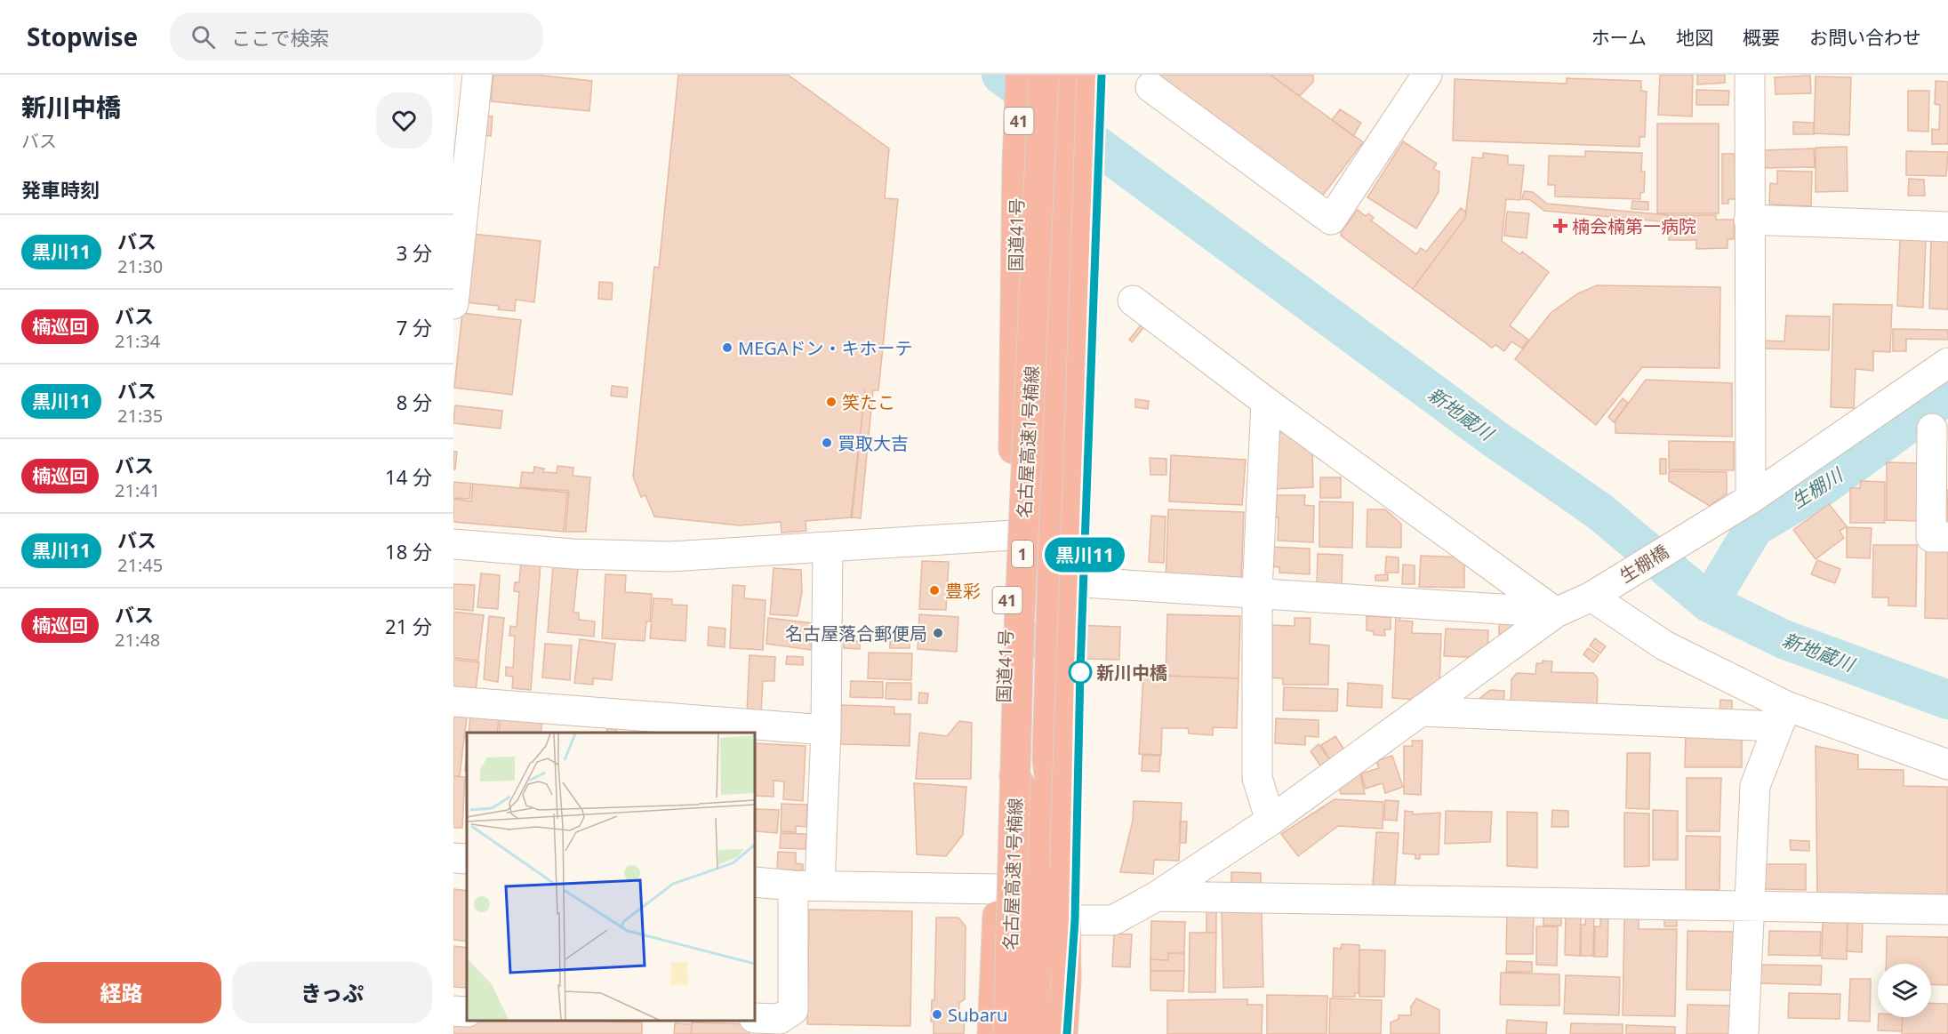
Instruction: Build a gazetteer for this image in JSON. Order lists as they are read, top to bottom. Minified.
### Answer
{"streets":{"highway":["41","国道41号","名古屋高速1号楠線","1"],"street":["生棚橋"]},"water":["新地蔵川","生棚川"],"places":{"health":["楠会楠第一病院"],"other":["MEGAドン・キホーテ","笑たこ","買取大吉","豊彩","名古屋落合郵便局","新川中橋","Subaru"]},"lines":["bus line 黒川11"],"page":{"header":"Stopwise","search":"ここで検索","nav":["ホーム","地図","概要","お問い合わせ"],"heading":[["新川中橋","バス"],"発車時刻"],"on_map":"黒川11","list":[{"mark":"黒川11","name":"バス","note":"21:30","value":"3 分"},{"mark":"楠巡回","name":"バス","note":"21:34","value":"7 分"},{"mark":"黒川11","name":"バス","note":"21:35","value":"8 分"},{"mark":"楠巡回","name":"バス","note":"21:41","value":"14 分"},{"mark":"黒川11","name":"バス","note":"21:45","value":"18 分"},{"mark":"楠巡回","name":"バス","note":"21:48","value":"21 分"}],"buttons":["経路","きっぷ"]}}
